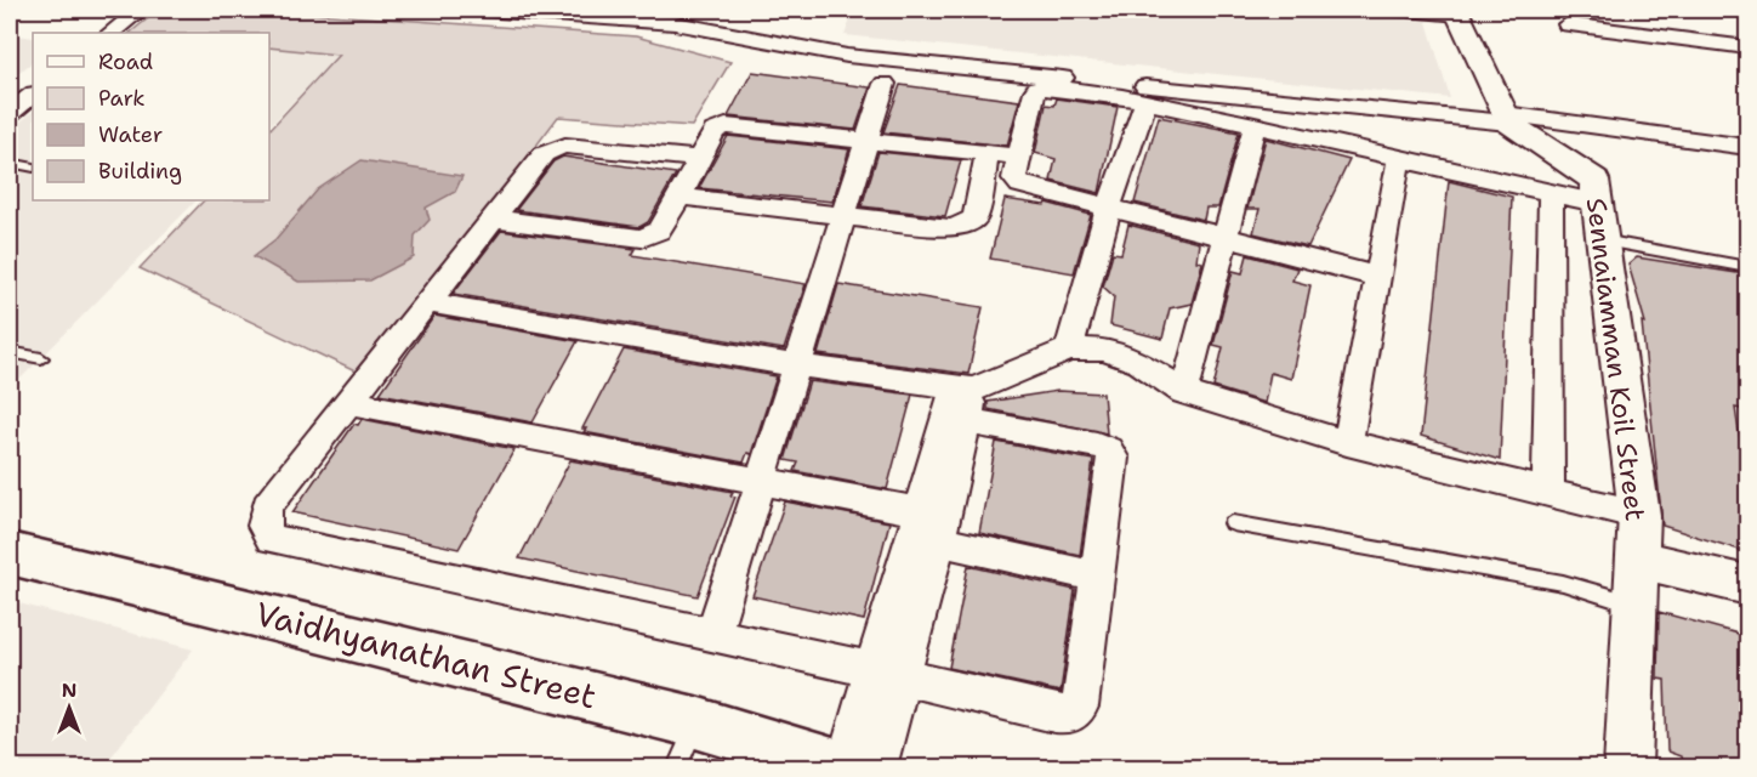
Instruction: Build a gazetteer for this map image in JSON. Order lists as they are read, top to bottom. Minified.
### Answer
{"streets":{"main road":["Vaidhyanathan Street"],"street":["Sennaiamman Koil Street"]},"legend":["Road","Park","Water","Building"],"north":"top"}
